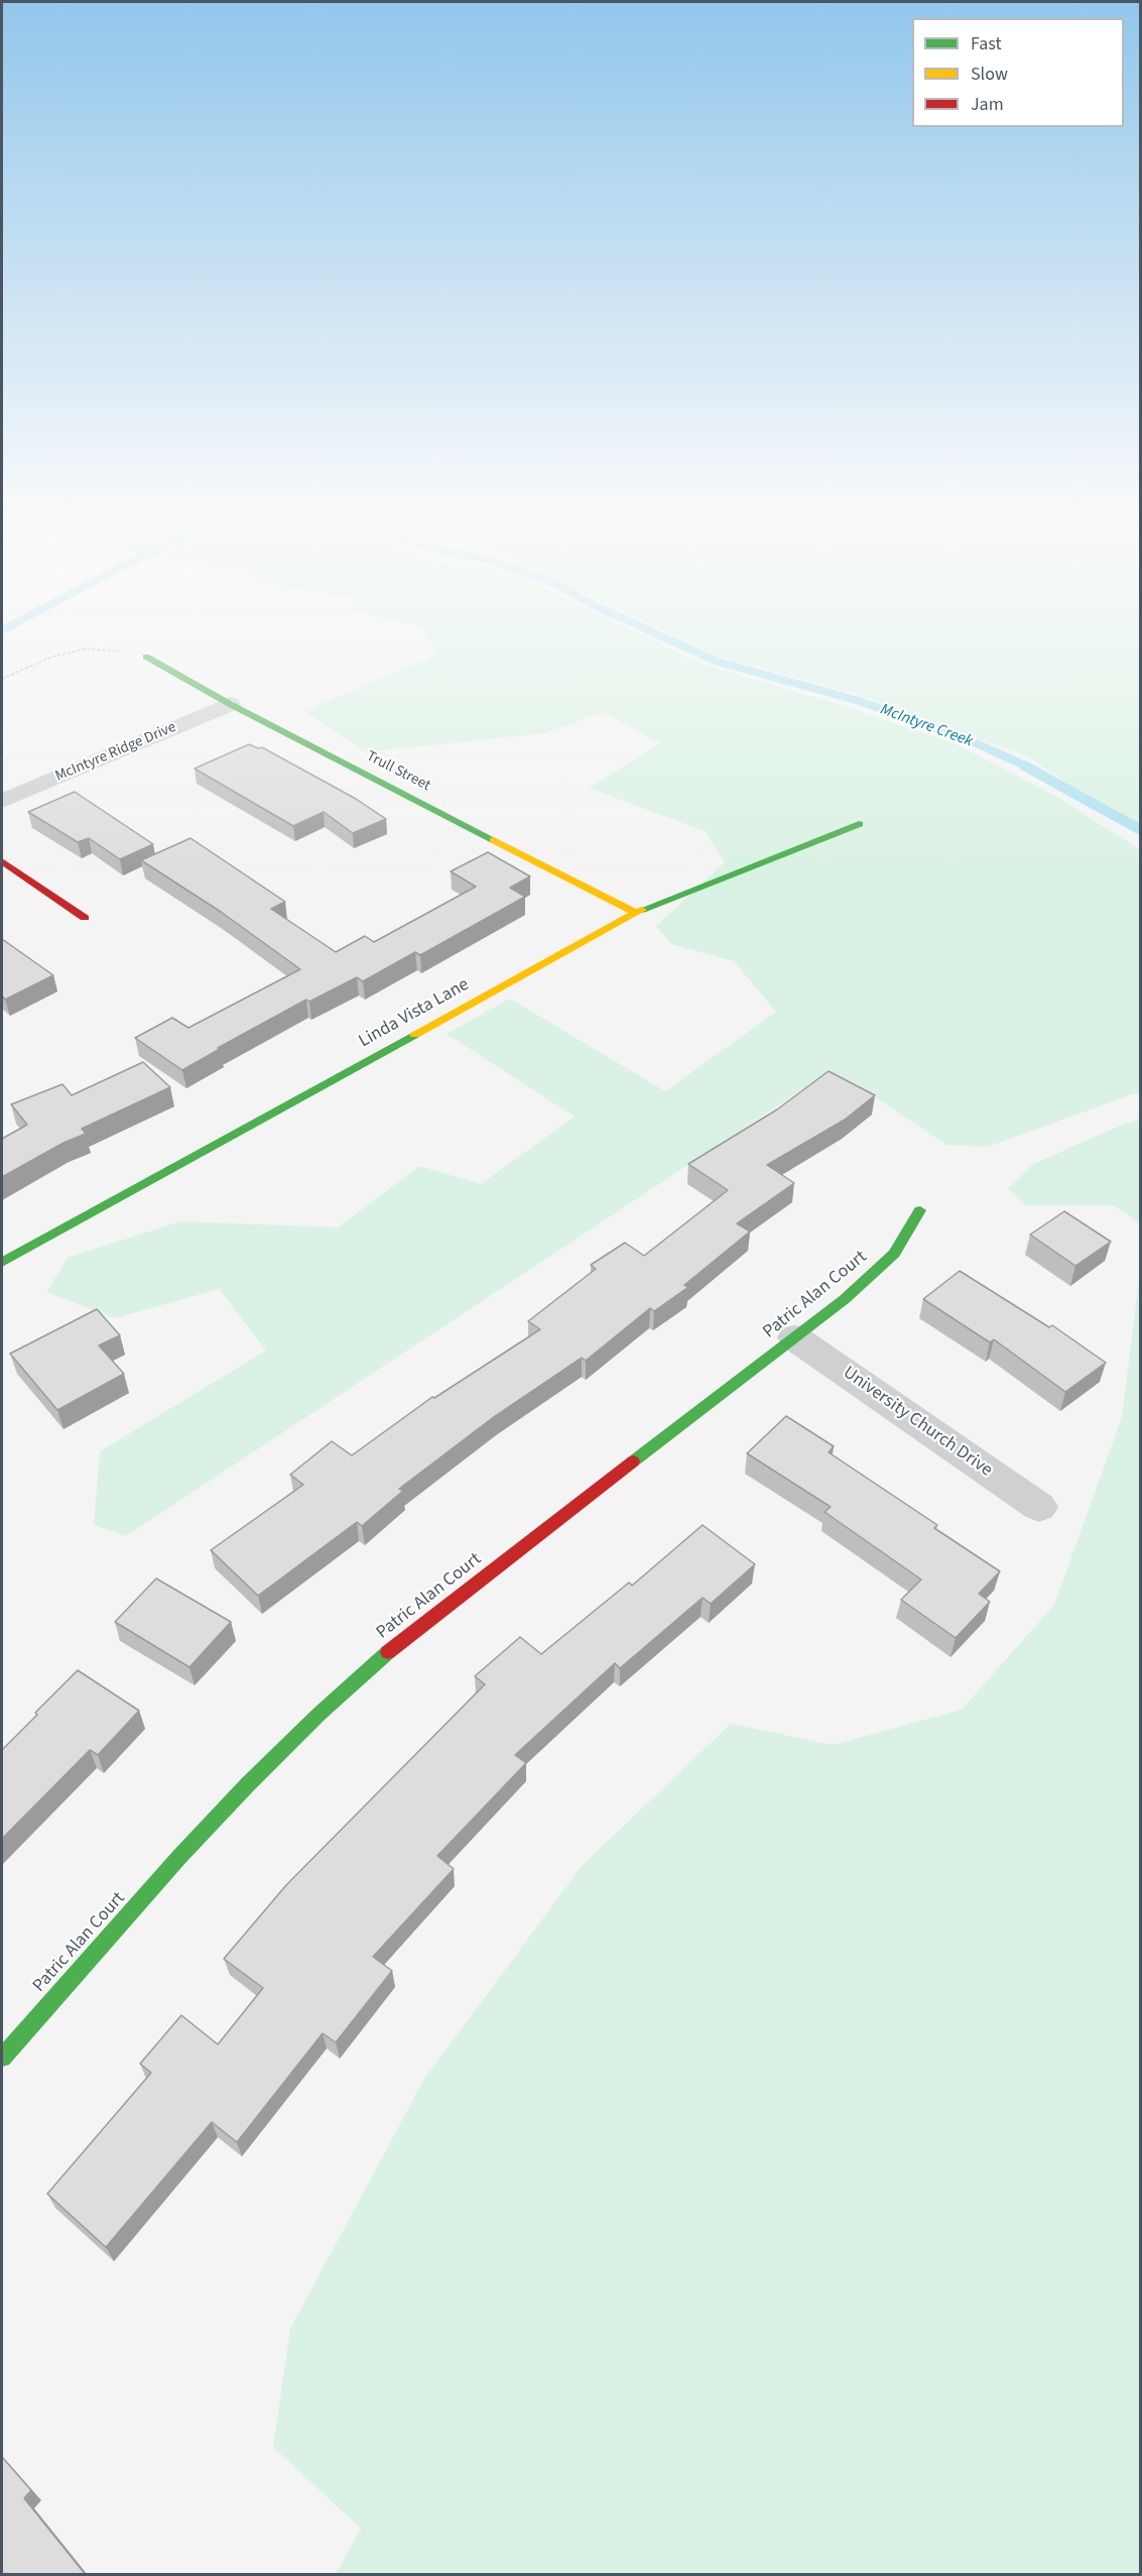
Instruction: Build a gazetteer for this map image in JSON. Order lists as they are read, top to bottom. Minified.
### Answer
{"streets":{"street":["McIntyre Ridge Drive","Trull Street","Linda Vista Lane","Patric Alan Court","University Church Drive"]},"crossings":[["McIntyre Ridge Drive","Trull Street"],["Trull Street","Linda Vista Lane"],["Patric Alan Court","University Church Drive"]],"water":["McIntyre Creek"],"legend":["Fast","Slow","Jam"]}
